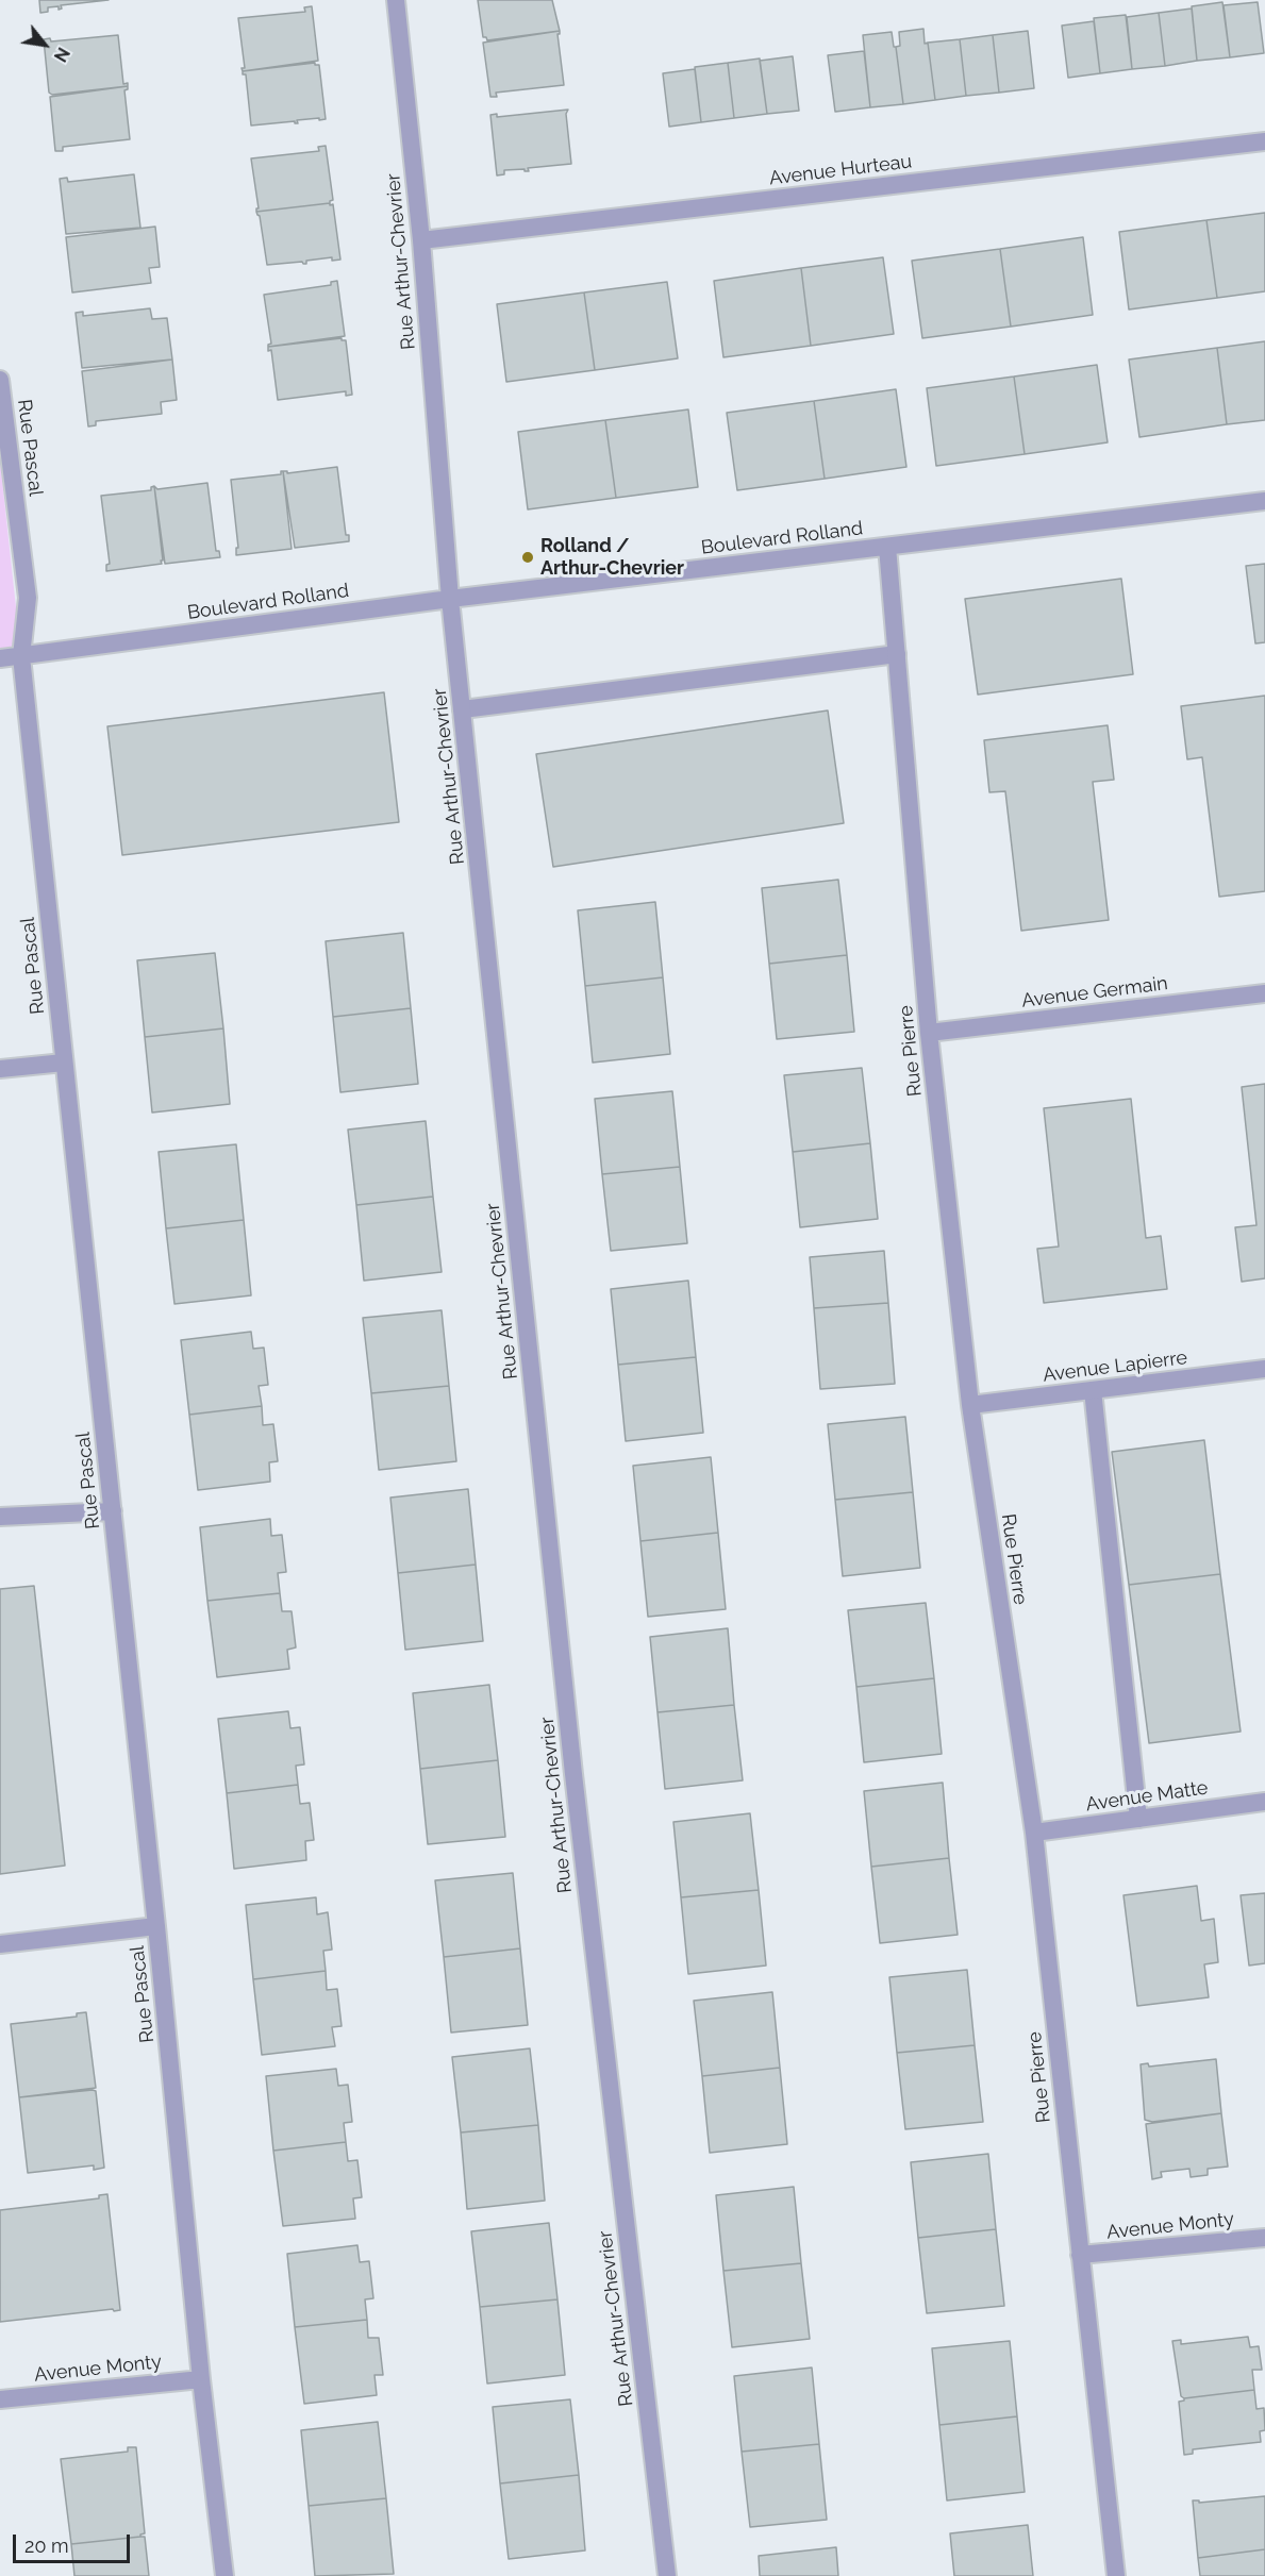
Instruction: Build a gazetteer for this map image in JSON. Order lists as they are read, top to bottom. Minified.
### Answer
{"streets":{"street":["Avenue Hurteau","Rue Arthur-Chevrier","Rue Pascal","Boulevard Rolland","Avenue Germain","Rue Pierre","Avenue Lapierre","Avenue Matte","Avenue Monty"]},"crossings":[["Avenue Hurteau","Rue Arthur-Chevrier"],["Rue Arthur-Chevrier","Boulevard Rolland"],["Rue Pascal","Boulevard Rolland"],["Rue Pascal","Avenue Monty"],["Boulevard Rolland","Rue Pierre"],["Avenue Germain","Rue Pierre"],["Rue Pierre","Avenue Lapierre"],["Rue Pierre","Avenue Matte"],["Rue Pierre","Avenue Monty"]],"places":["Rolland / Arthur-Chevrier"],"scale_bar":"20 m","north":"bottom right"}
